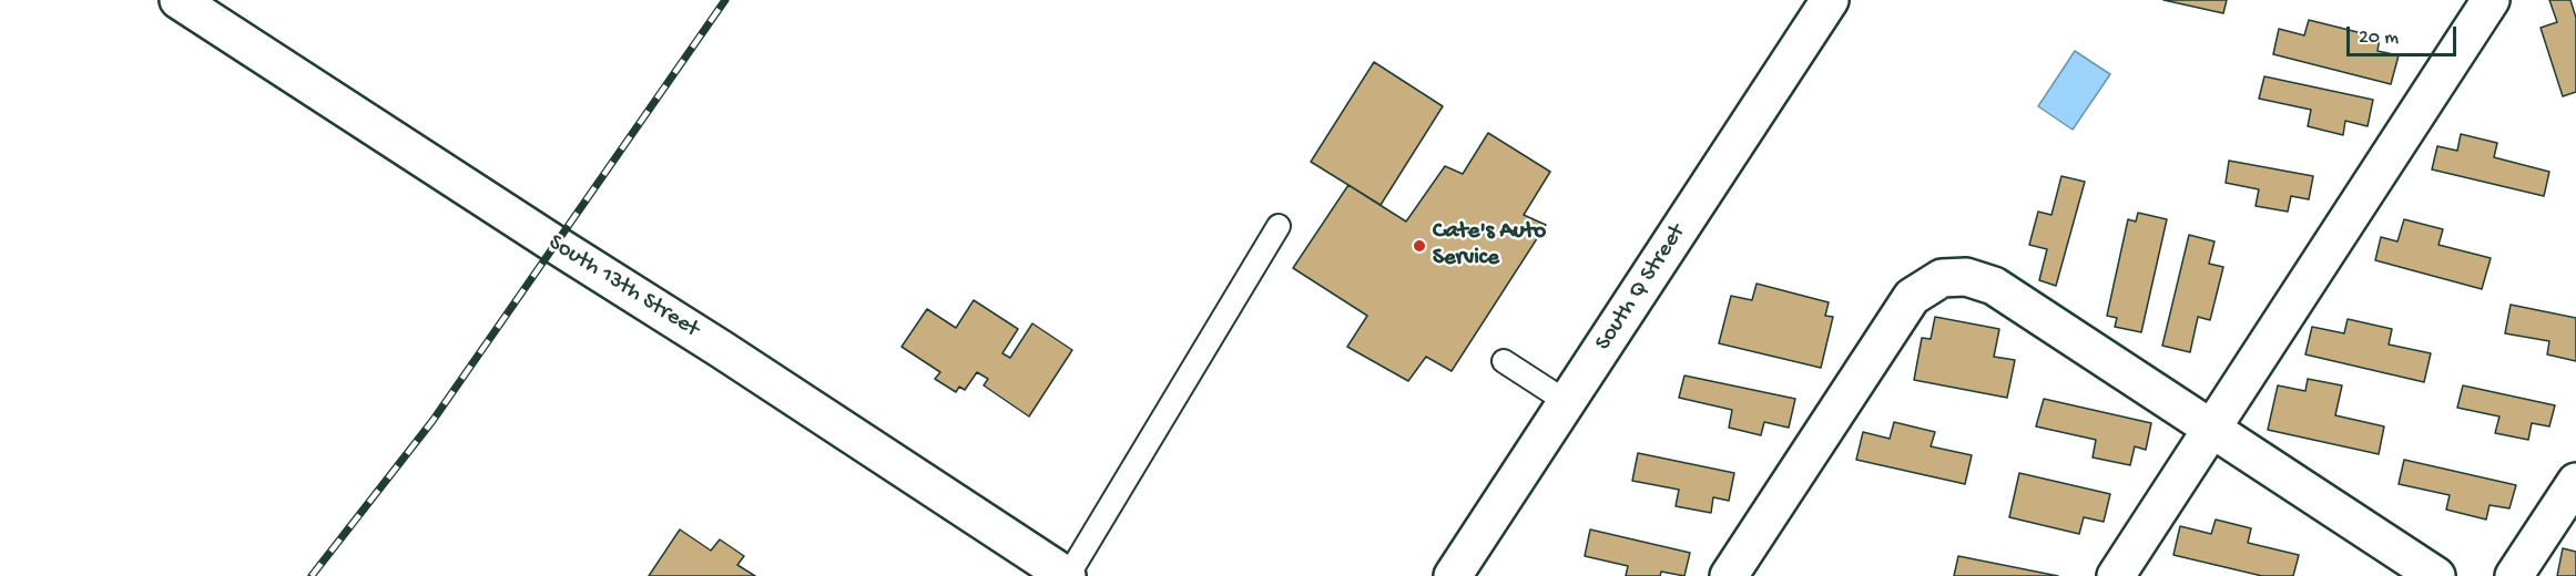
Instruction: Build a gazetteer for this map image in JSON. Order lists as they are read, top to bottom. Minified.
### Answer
{"streets":{"street":["South 13th Street","South Q Street"]},"places":["Cate's Auto Service"],"scale_bar":"20 m"}
